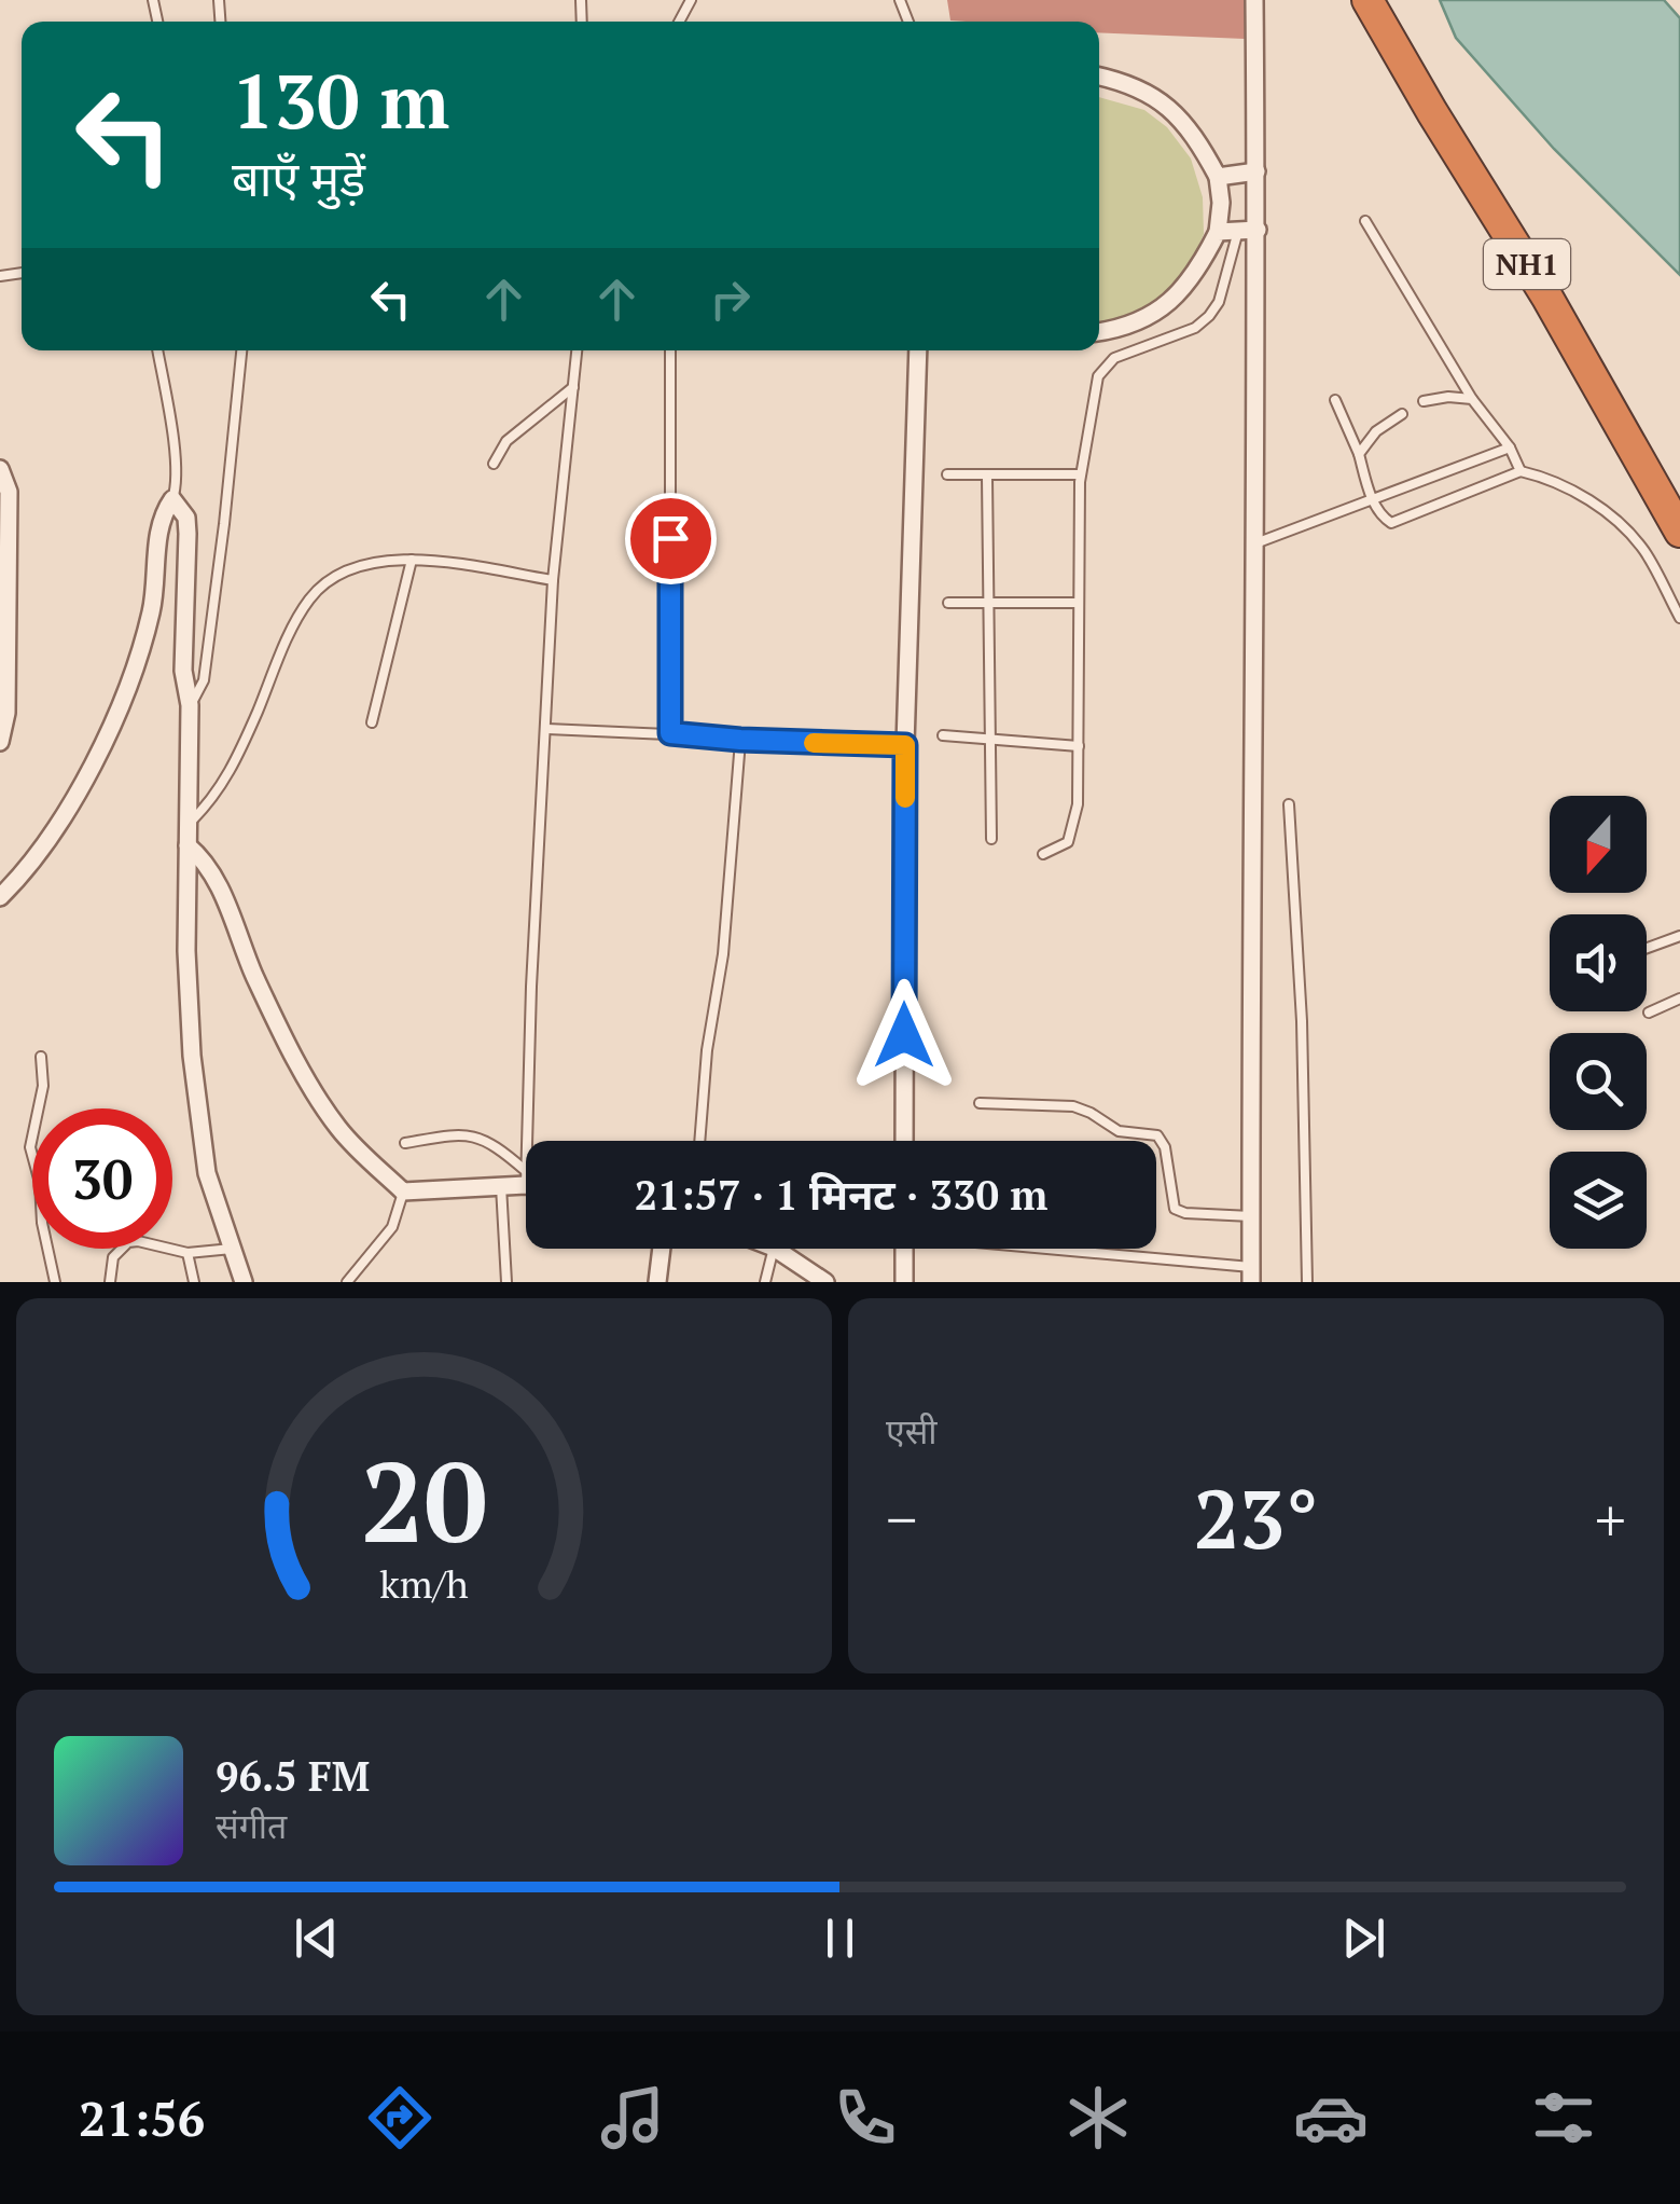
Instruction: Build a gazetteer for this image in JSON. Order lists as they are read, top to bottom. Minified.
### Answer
{"streets":{"highway":["NH1"]},"north":"bottom","page":{"turn":["130 m","बाएँ मुड़ें"],"limit":"30","trip":"21:57 · 1 मिनट · 330 m","tile":"एसी","heat":["−","23°","+"],"song":["96.5 FM","संगीत"],"tabs":"21:56","gauge":["20","km/h"]}}
